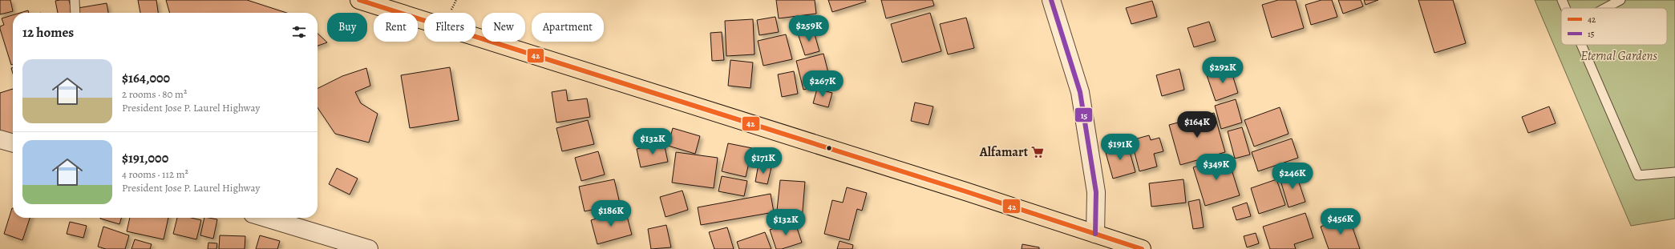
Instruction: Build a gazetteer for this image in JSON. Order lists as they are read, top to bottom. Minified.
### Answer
{"parks":["Eternal Gardens"],"places":{"supermarket":["Alfamart"]},"lines":["transit line 42","transit line 15"],"legend":["42","15"],"page":{"chip":["Buy","Rent","Filters","New","Apartment"],"heading":"12 homes","price":["$259K","$292K","$267K","$164K","$132K","$191K","$171K","$349K","$246K","$186K","$456K","$132K"],"list":[{"name":"$164,000","note":"2 rooms · 80 m² · President Jose P. Laurel Highway"},{"name":"$191,000","note":"4 rooms · 112 m² · President Jose P. Laurel Highway"}]}}
